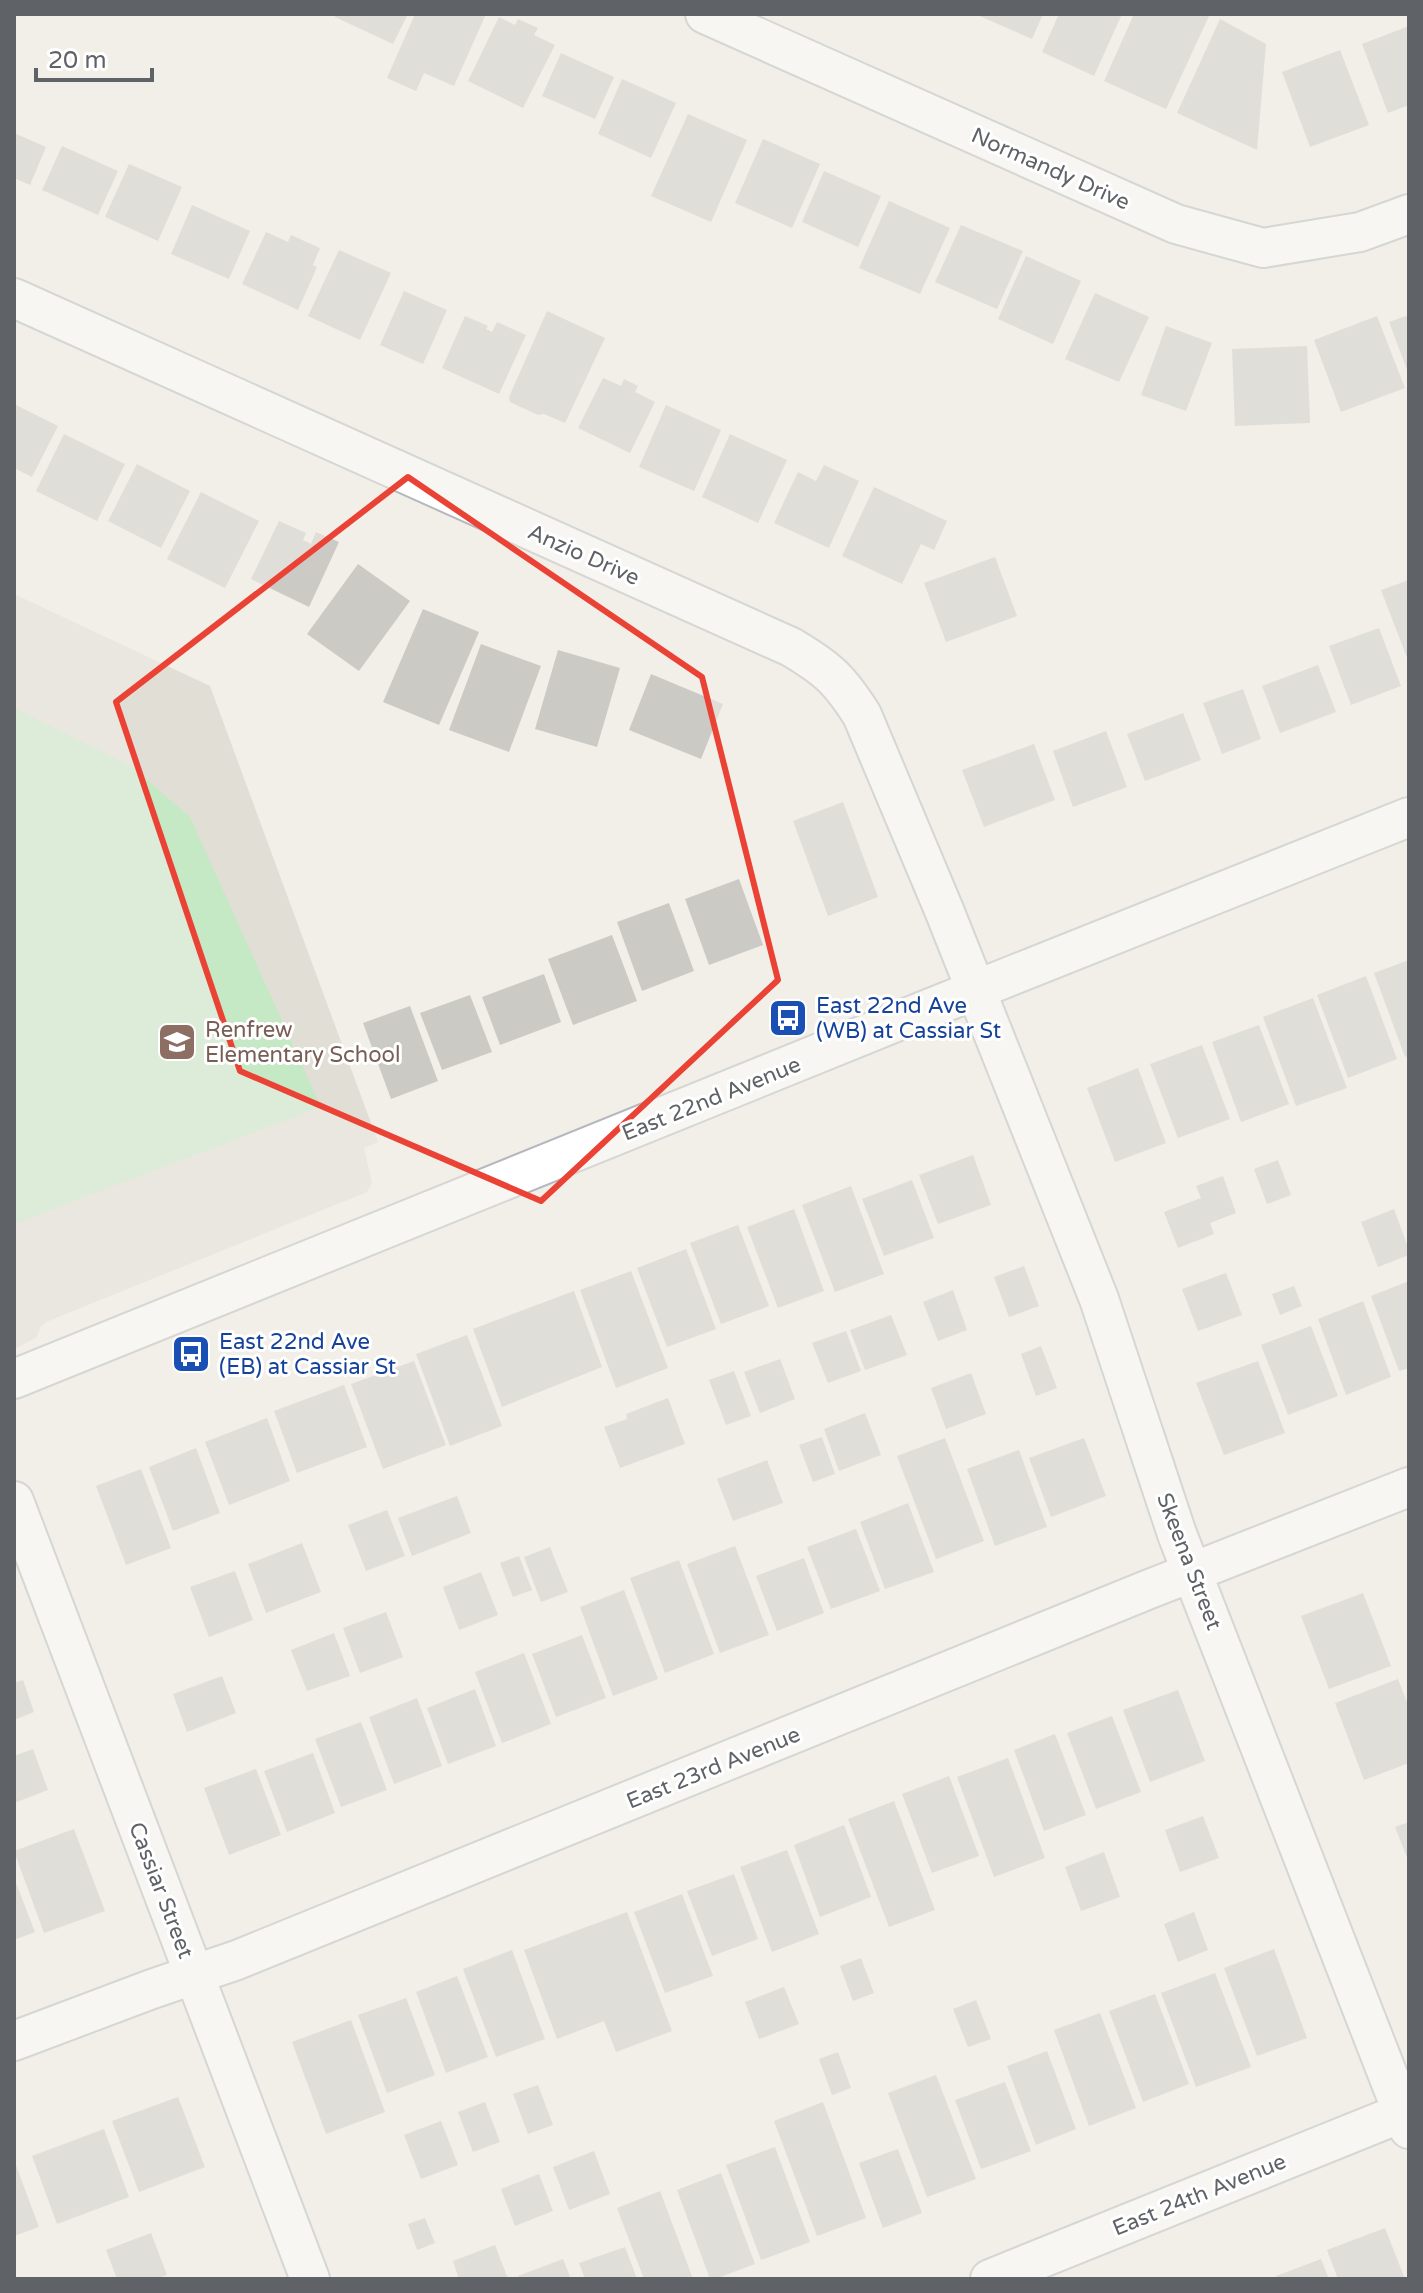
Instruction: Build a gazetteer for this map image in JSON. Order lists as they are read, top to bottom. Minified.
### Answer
{"streets":{"street":["Normandy Drive","Anzio Drive","East 22nd Avenue","Skeena Street","East 23rd Avenue","Cassiar Street","East 24th Avenue"]},"crossings":[["Anzio Drive","East 22nd Avenue"],["Anzio Drive","Skeena Street"],["East 22nd Avenue","Skeena Street"],["Skeena Street","East 23rd Avenue"],["Skeena Street","East 24th Avenue"],["East 23rd Avenue","Cassiar Street"]],"places":{"bus stop":["East 22nd Ave (WB) at Cassiar St","East 22nd Ave (EB) at Cassiar St"],"school or university":["Renfrew Elementary School"]},"scale_bar":"20 m"}
